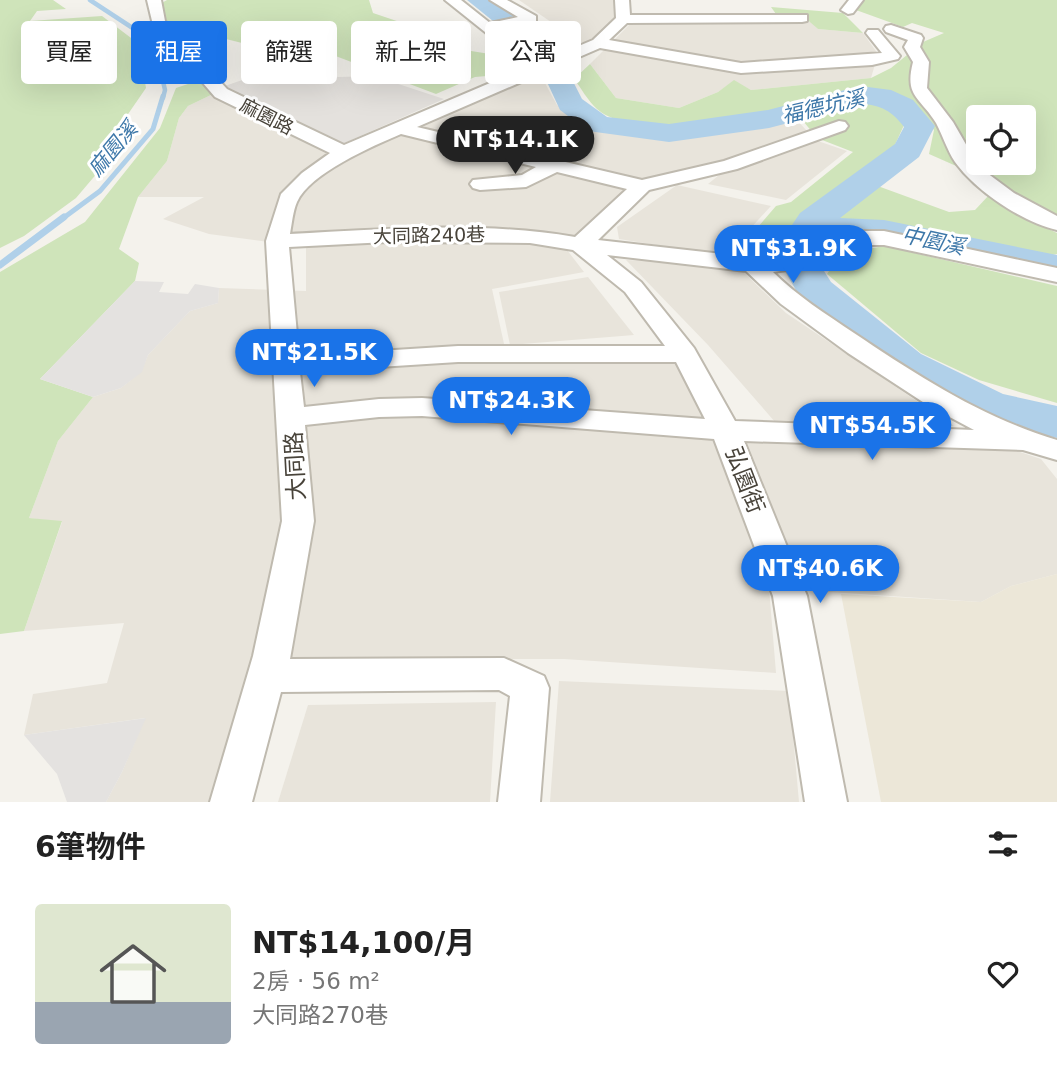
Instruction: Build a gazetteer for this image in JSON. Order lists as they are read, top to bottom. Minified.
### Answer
{"streets":{"street":["麻園路","大同路240巷","大同路","弘園街"]},"crossings":[["麻園路","大同路"],["大同路240巷","大同路"],["大同路240巷","弘園街"]],"water":["福德坑溪","麻園溪","中園溪"],"page":{"chip":["買屋","租屋","篩選","新上架","公寓"],"price":["NT$14.1K","NT$31.9K","NT$21.5K","NT$24.3K","NT$54.5K","NT$40.6K"],"heading":"6筆物件","list":[{"name":"NT$14,100/月","note":"2房 · 56 m² · 大同路270巷"}]}}
